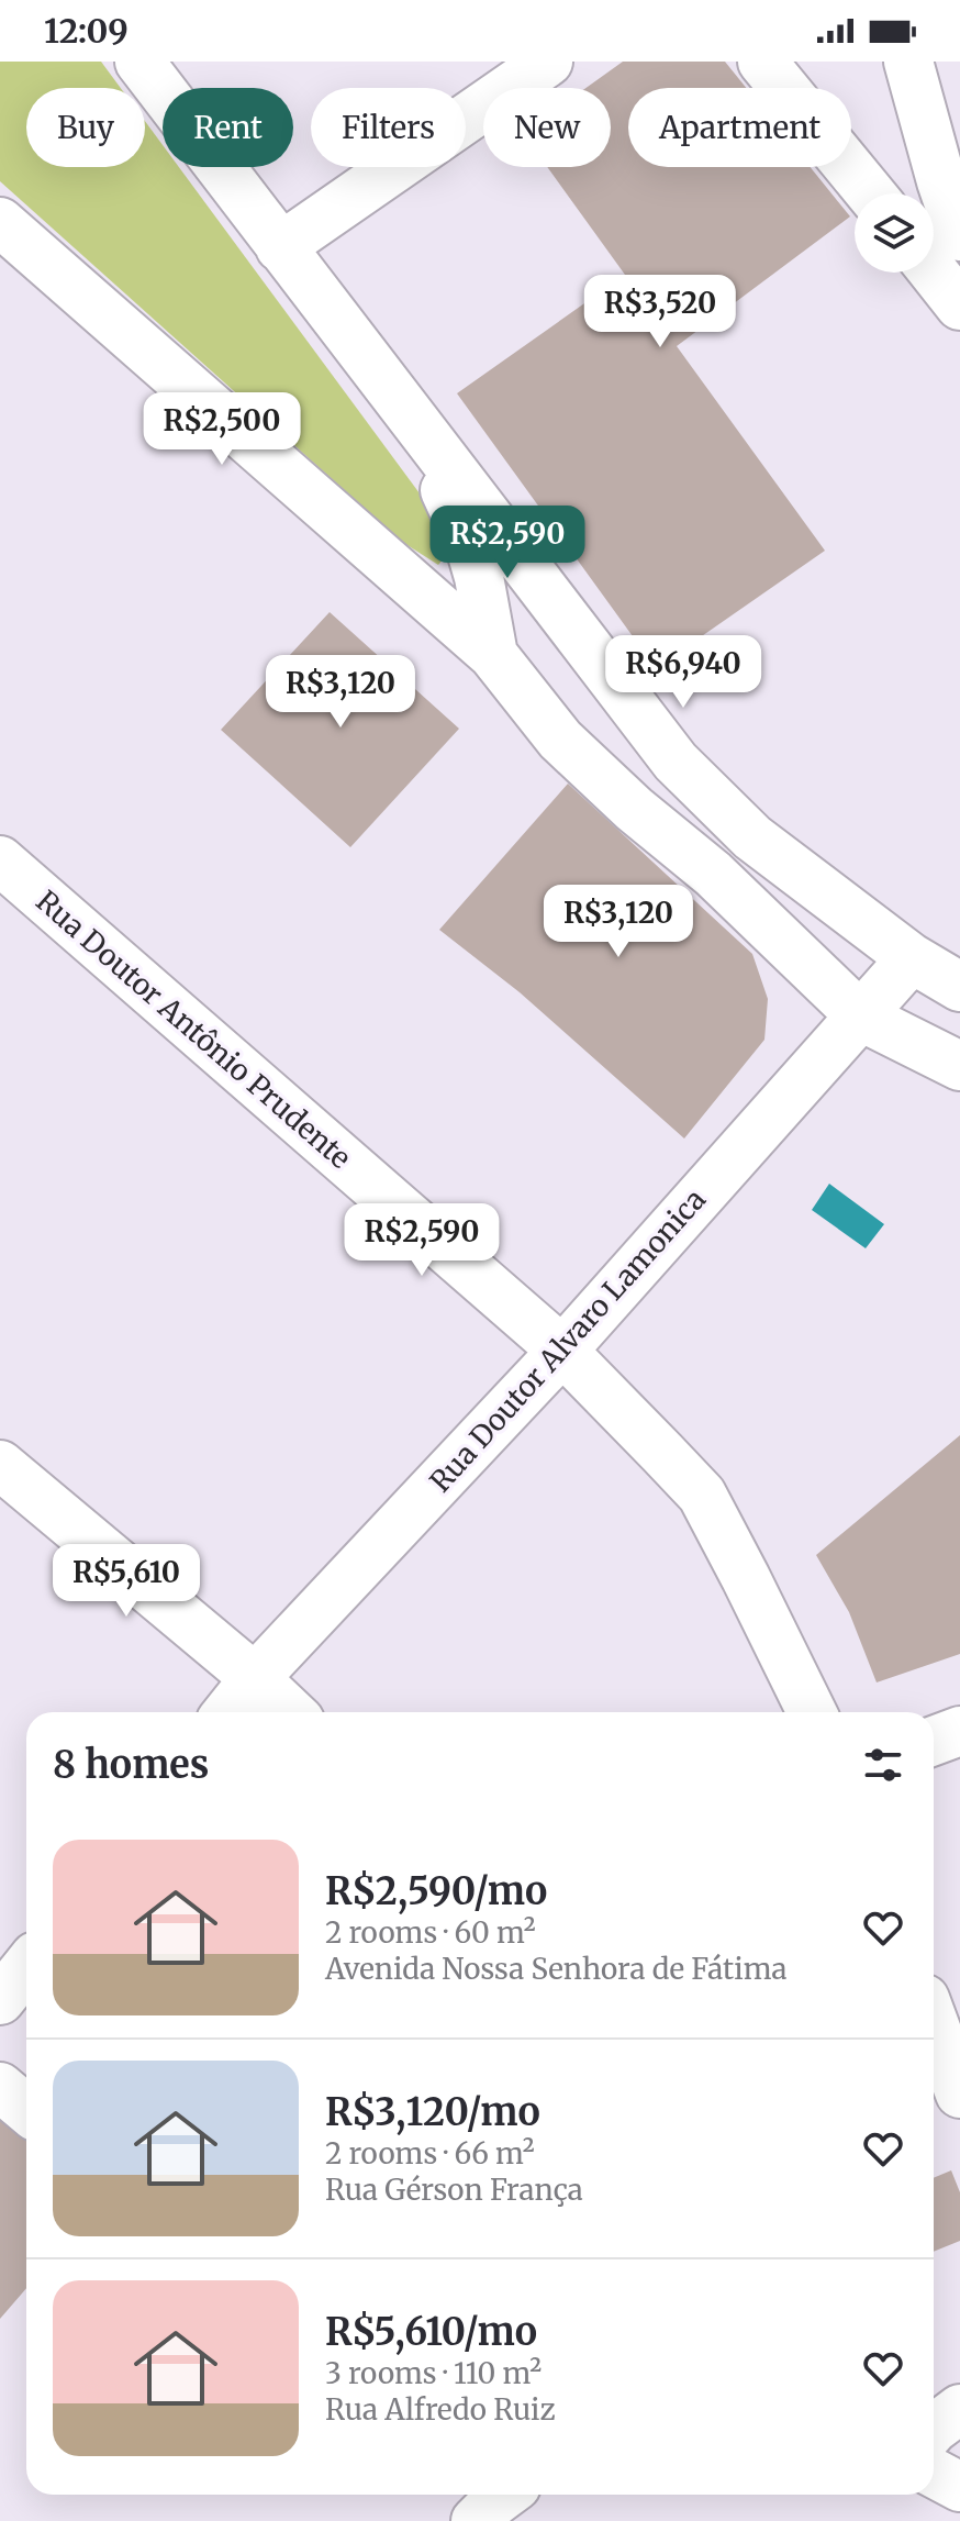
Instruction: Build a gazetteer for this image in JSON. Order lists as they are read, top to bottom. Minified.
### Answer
{"streets":{"street":["Rua Doutor Antônio Prudente","Rua Doutor Alvaro Lamonica"]},"crossings":[["Rua Doutor Antônio Prudente","Rua Doutor Alvaro Lamonica"]],"page":{"status":"12:09","chip":["Buy","Rent","Filters","New","Apartment"],"price":["R$3,520","R$2,500","R$2,590","R$6,940","R$3,120","R$3,120","R$2,590","R$5,610"],"heading":"8 homes","list":[{"name":"R$2,590/mo","note":"2 rooms · 60 m² · Avenida Nossa Senhora de Fátima"},{"name":"R$3,120/mo","note":"2 rooms · 66 m² · Rua Gérson França"},{"name":"R$5,610/mo","note":"3 rooms · 110 m² · Rua Alfredo Ruiz"}]}}
